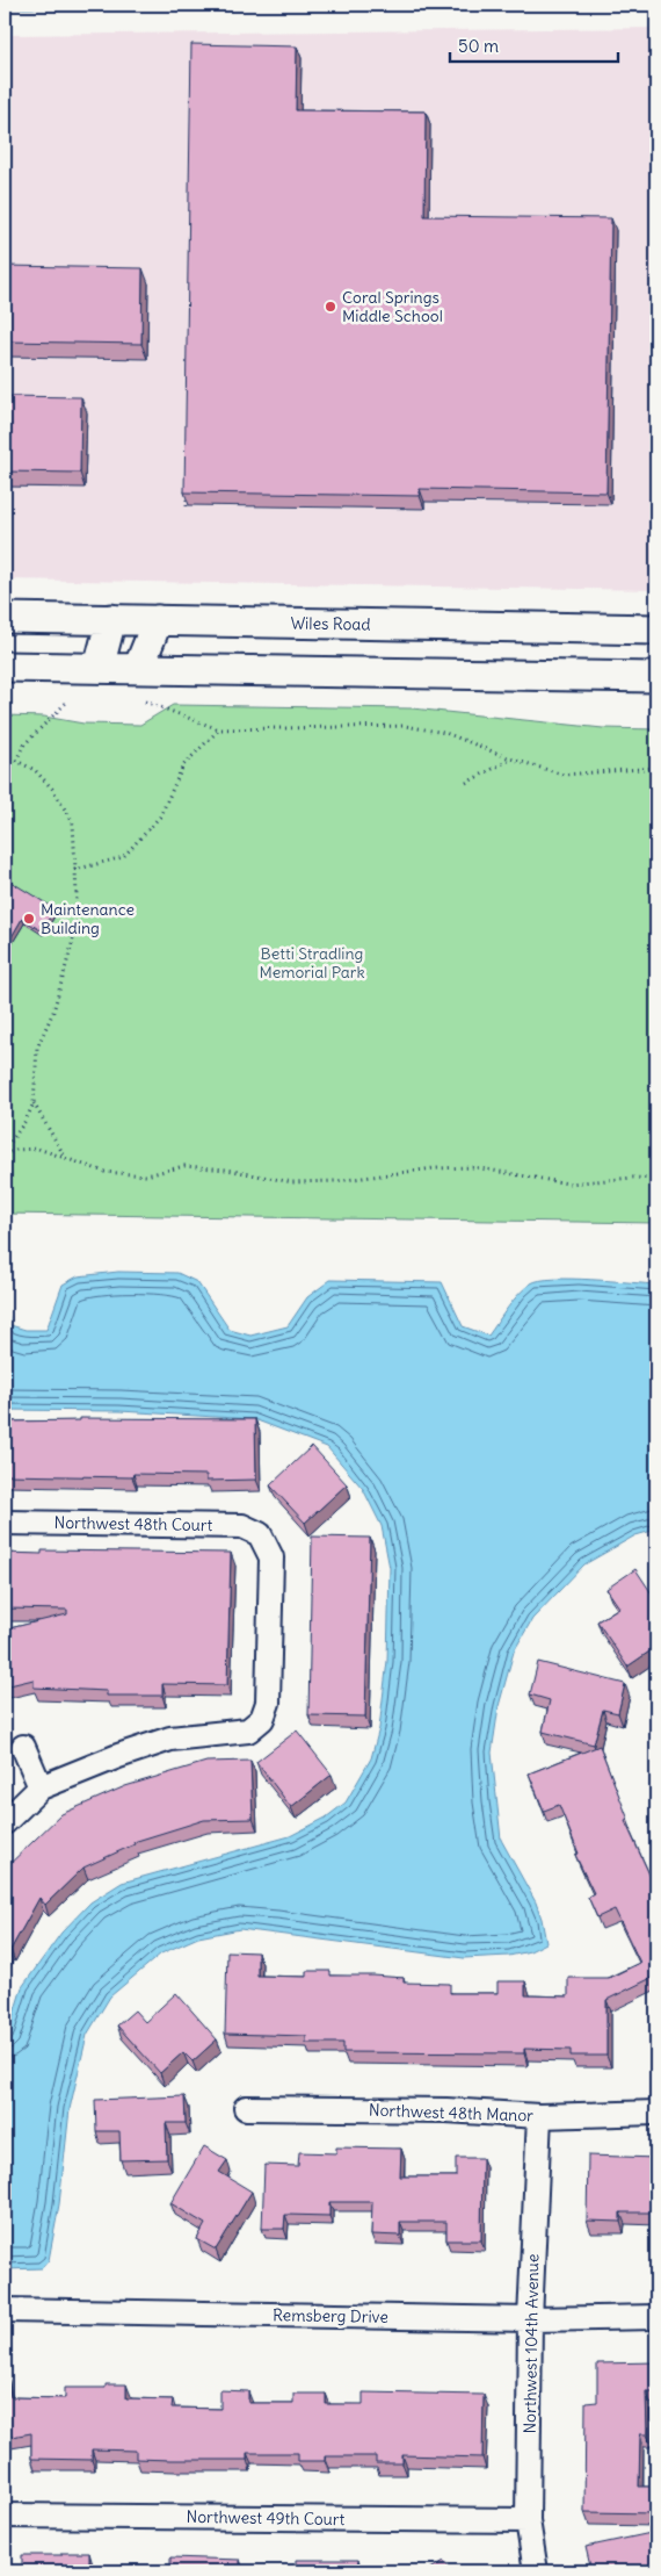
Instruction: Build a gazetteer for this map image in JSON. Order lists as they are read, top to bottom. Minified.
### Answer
{"streets":{"main road":["Wiles Road"],"street":["Northwest 48th Court","Northwest 48th Manor","Remsberg Drive","Northwest 104th Avenue","Northwest 49th Court"]},"crossings":[["Northwest 48th Manor","Northwest 104th Avenue"],["Remsberg Drive","Northwest 104th Avenue"],["Northwest 104th Avenue","Northwest 49th Court"]],"parks":["Betti Stradling Memorial Park"],"places":["Coral Springs Middle School","Maintenance Building"],"scale_bar":"50 m"}
